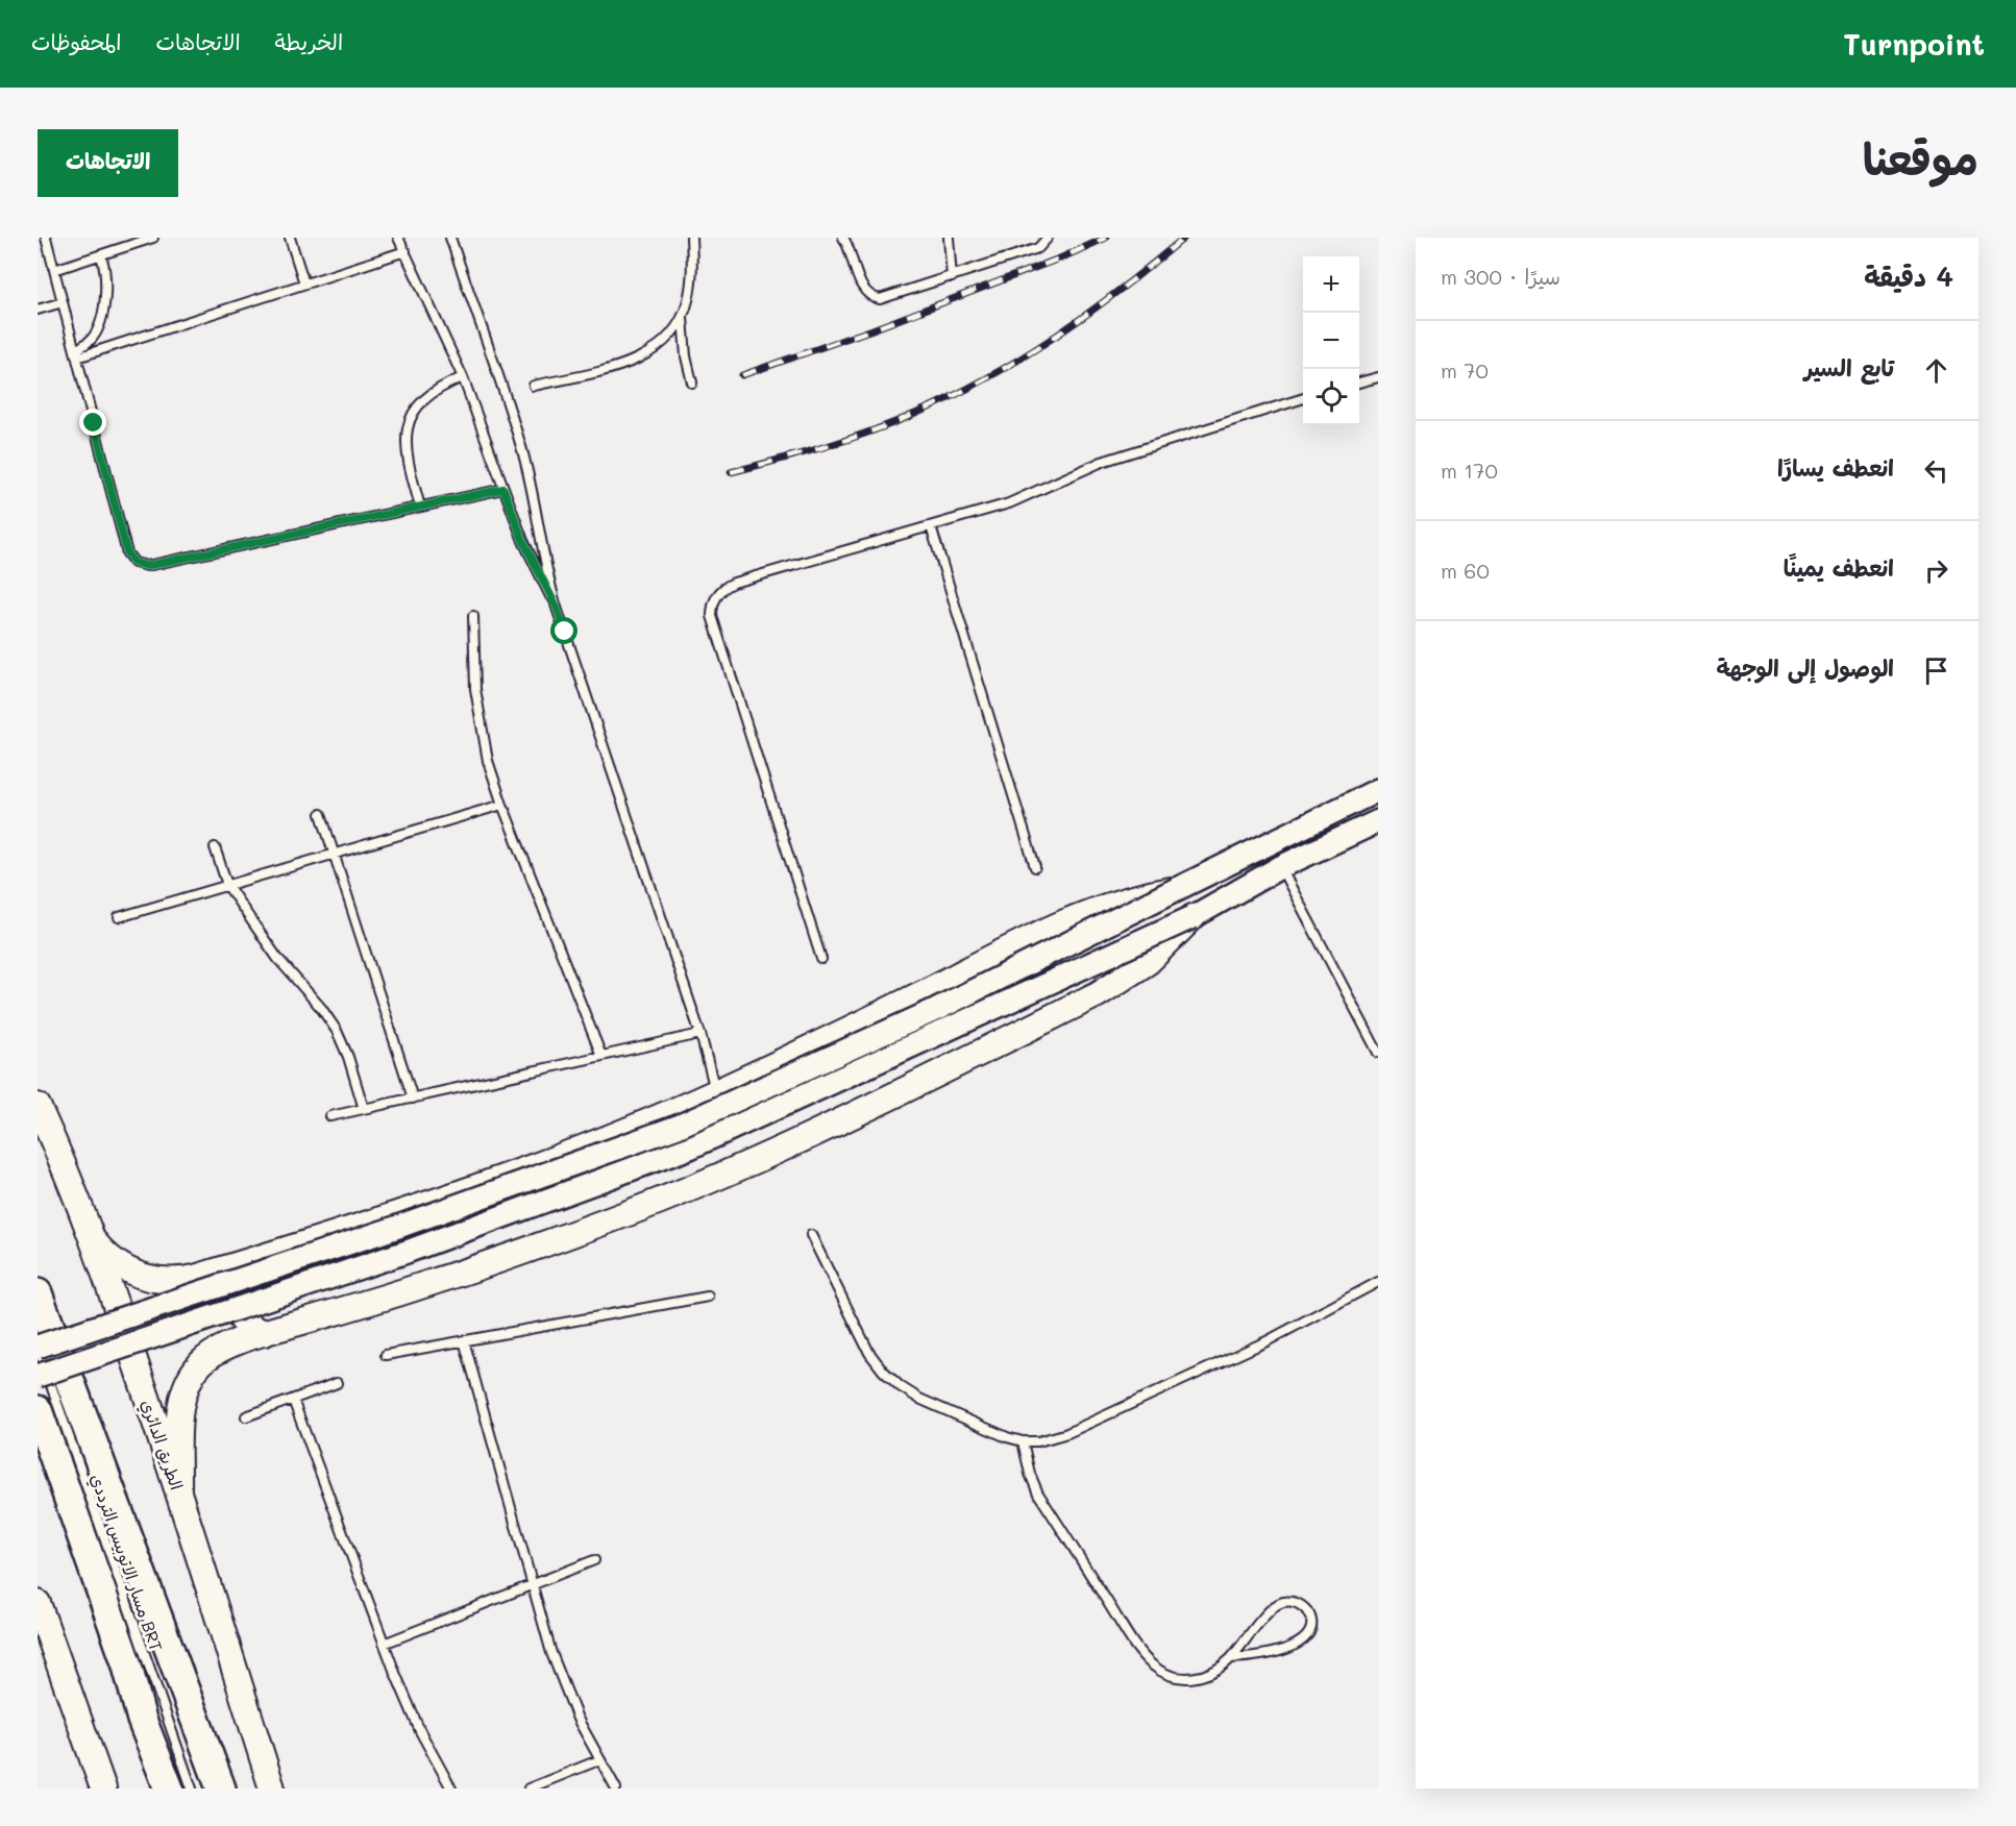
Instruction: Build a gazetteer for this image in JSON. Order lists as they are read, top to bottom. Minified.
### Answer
{"streets":{"highway":["الطريق الدائري"],"lane":["مسار الاتوبيس الترددي BRT"]},"page":{"header":"Turnpoint","nav":["الخريطة","الاتجاهات","المحفوظات"],"title":"موقعنا","buttons":"الاتجاهات","heading":["4 دقيقة","سيرًا · 300 m"],"map_buttons":["+","−"],"list":[["تابع السير","70 m"],["انعطف يسارًا","170 m"],["انعطف يمينًا","60 m"],"الوصول إلى الوجهة"]}}
